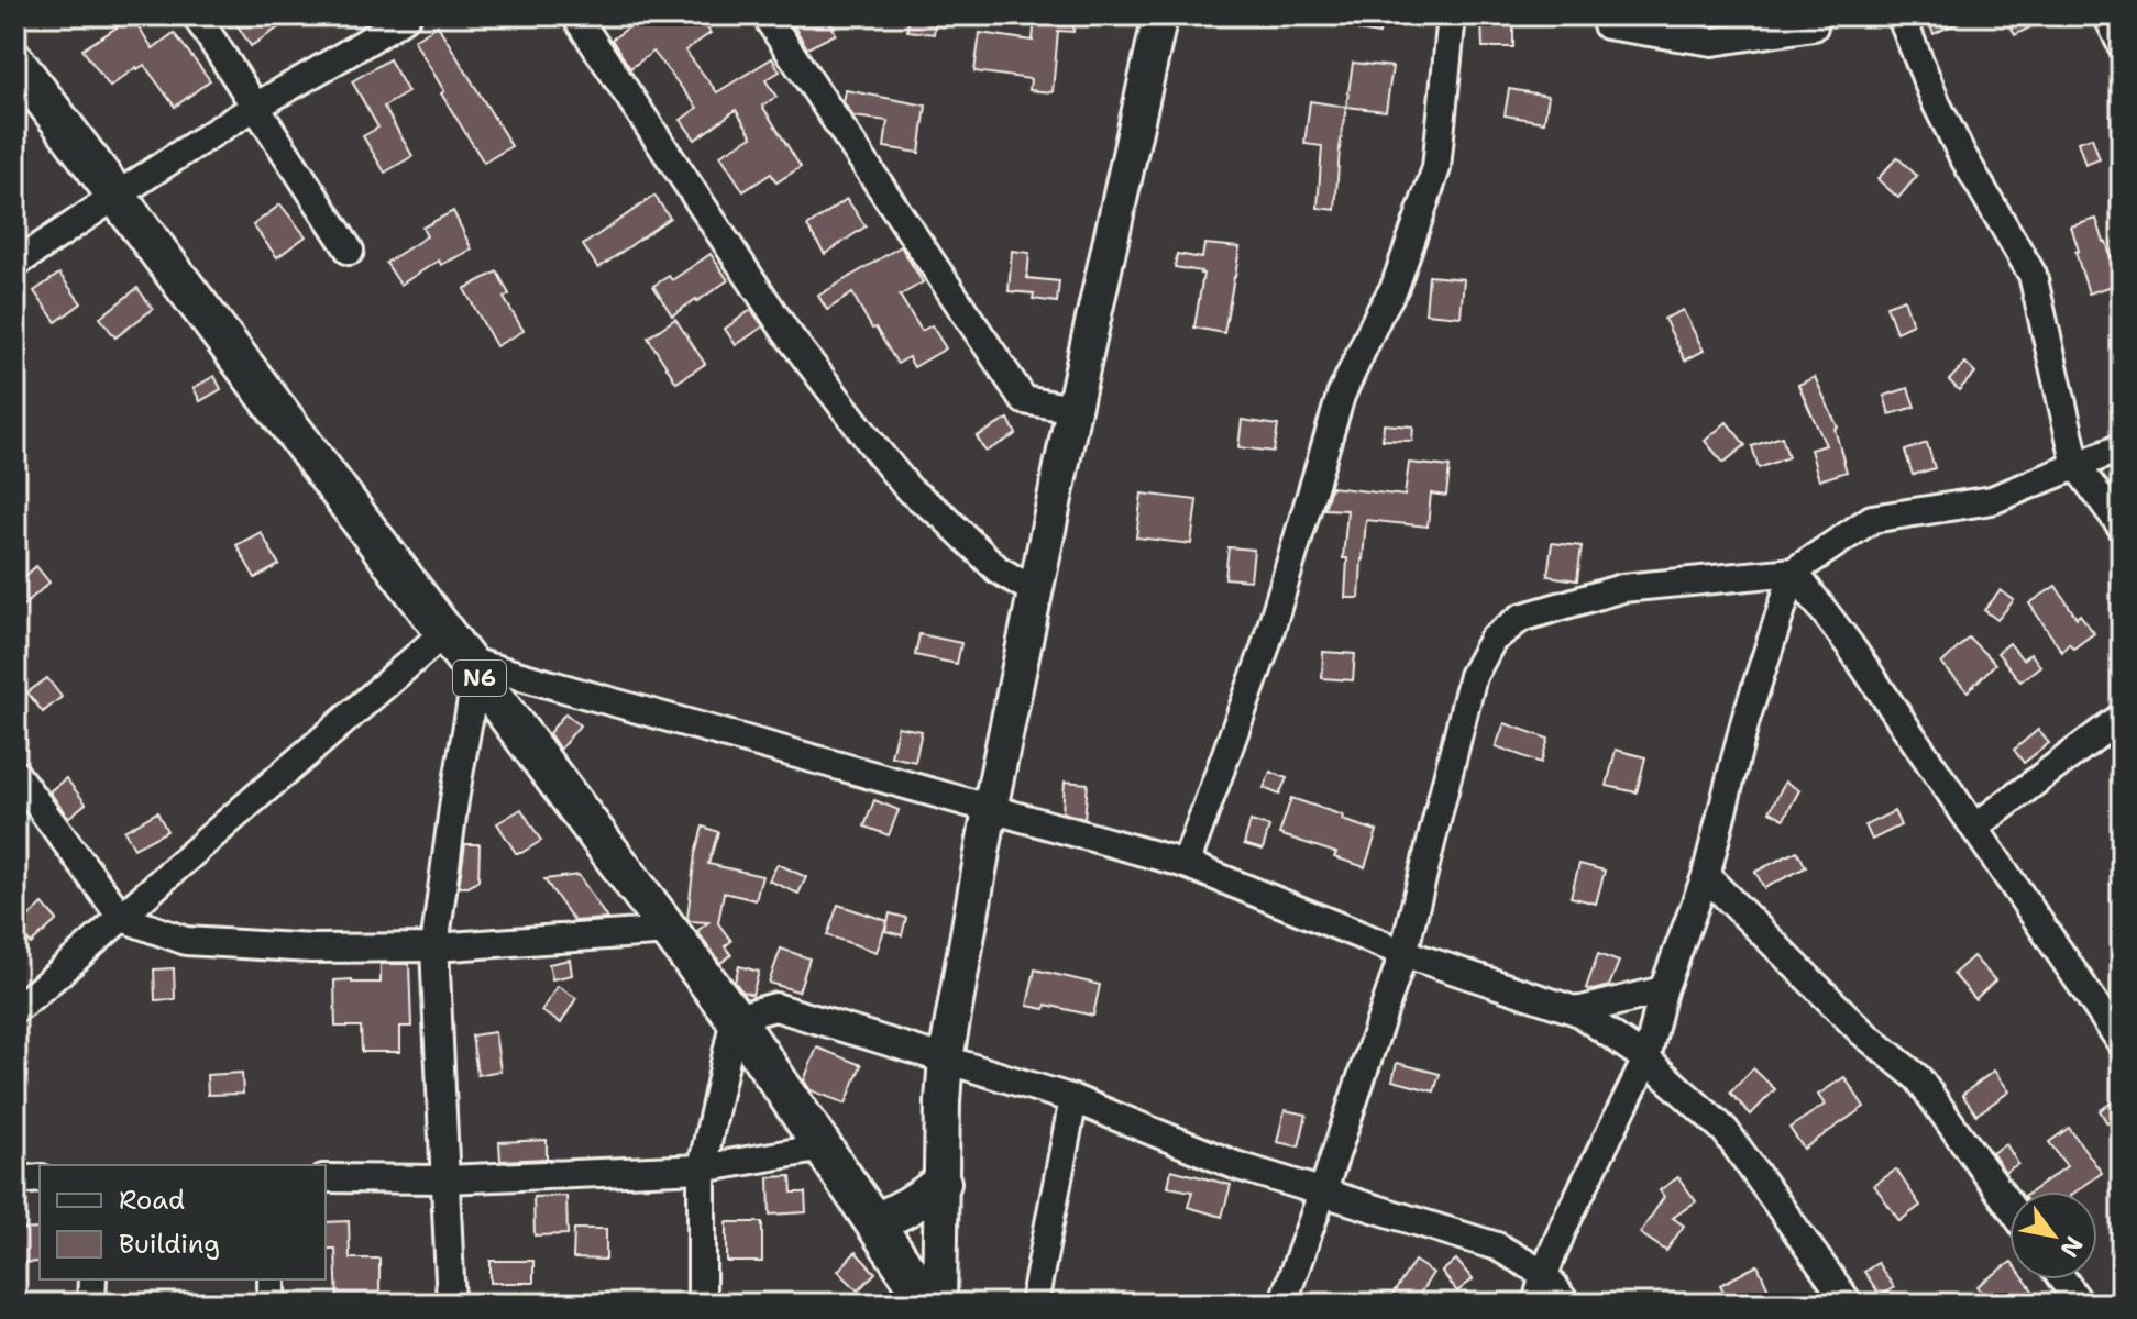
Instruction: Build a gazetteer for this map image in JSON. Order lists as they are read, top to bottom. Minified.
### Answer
{"streets":{"highway":["N6"]},"legend":["Road","Building"],"north":"bottom right"}
